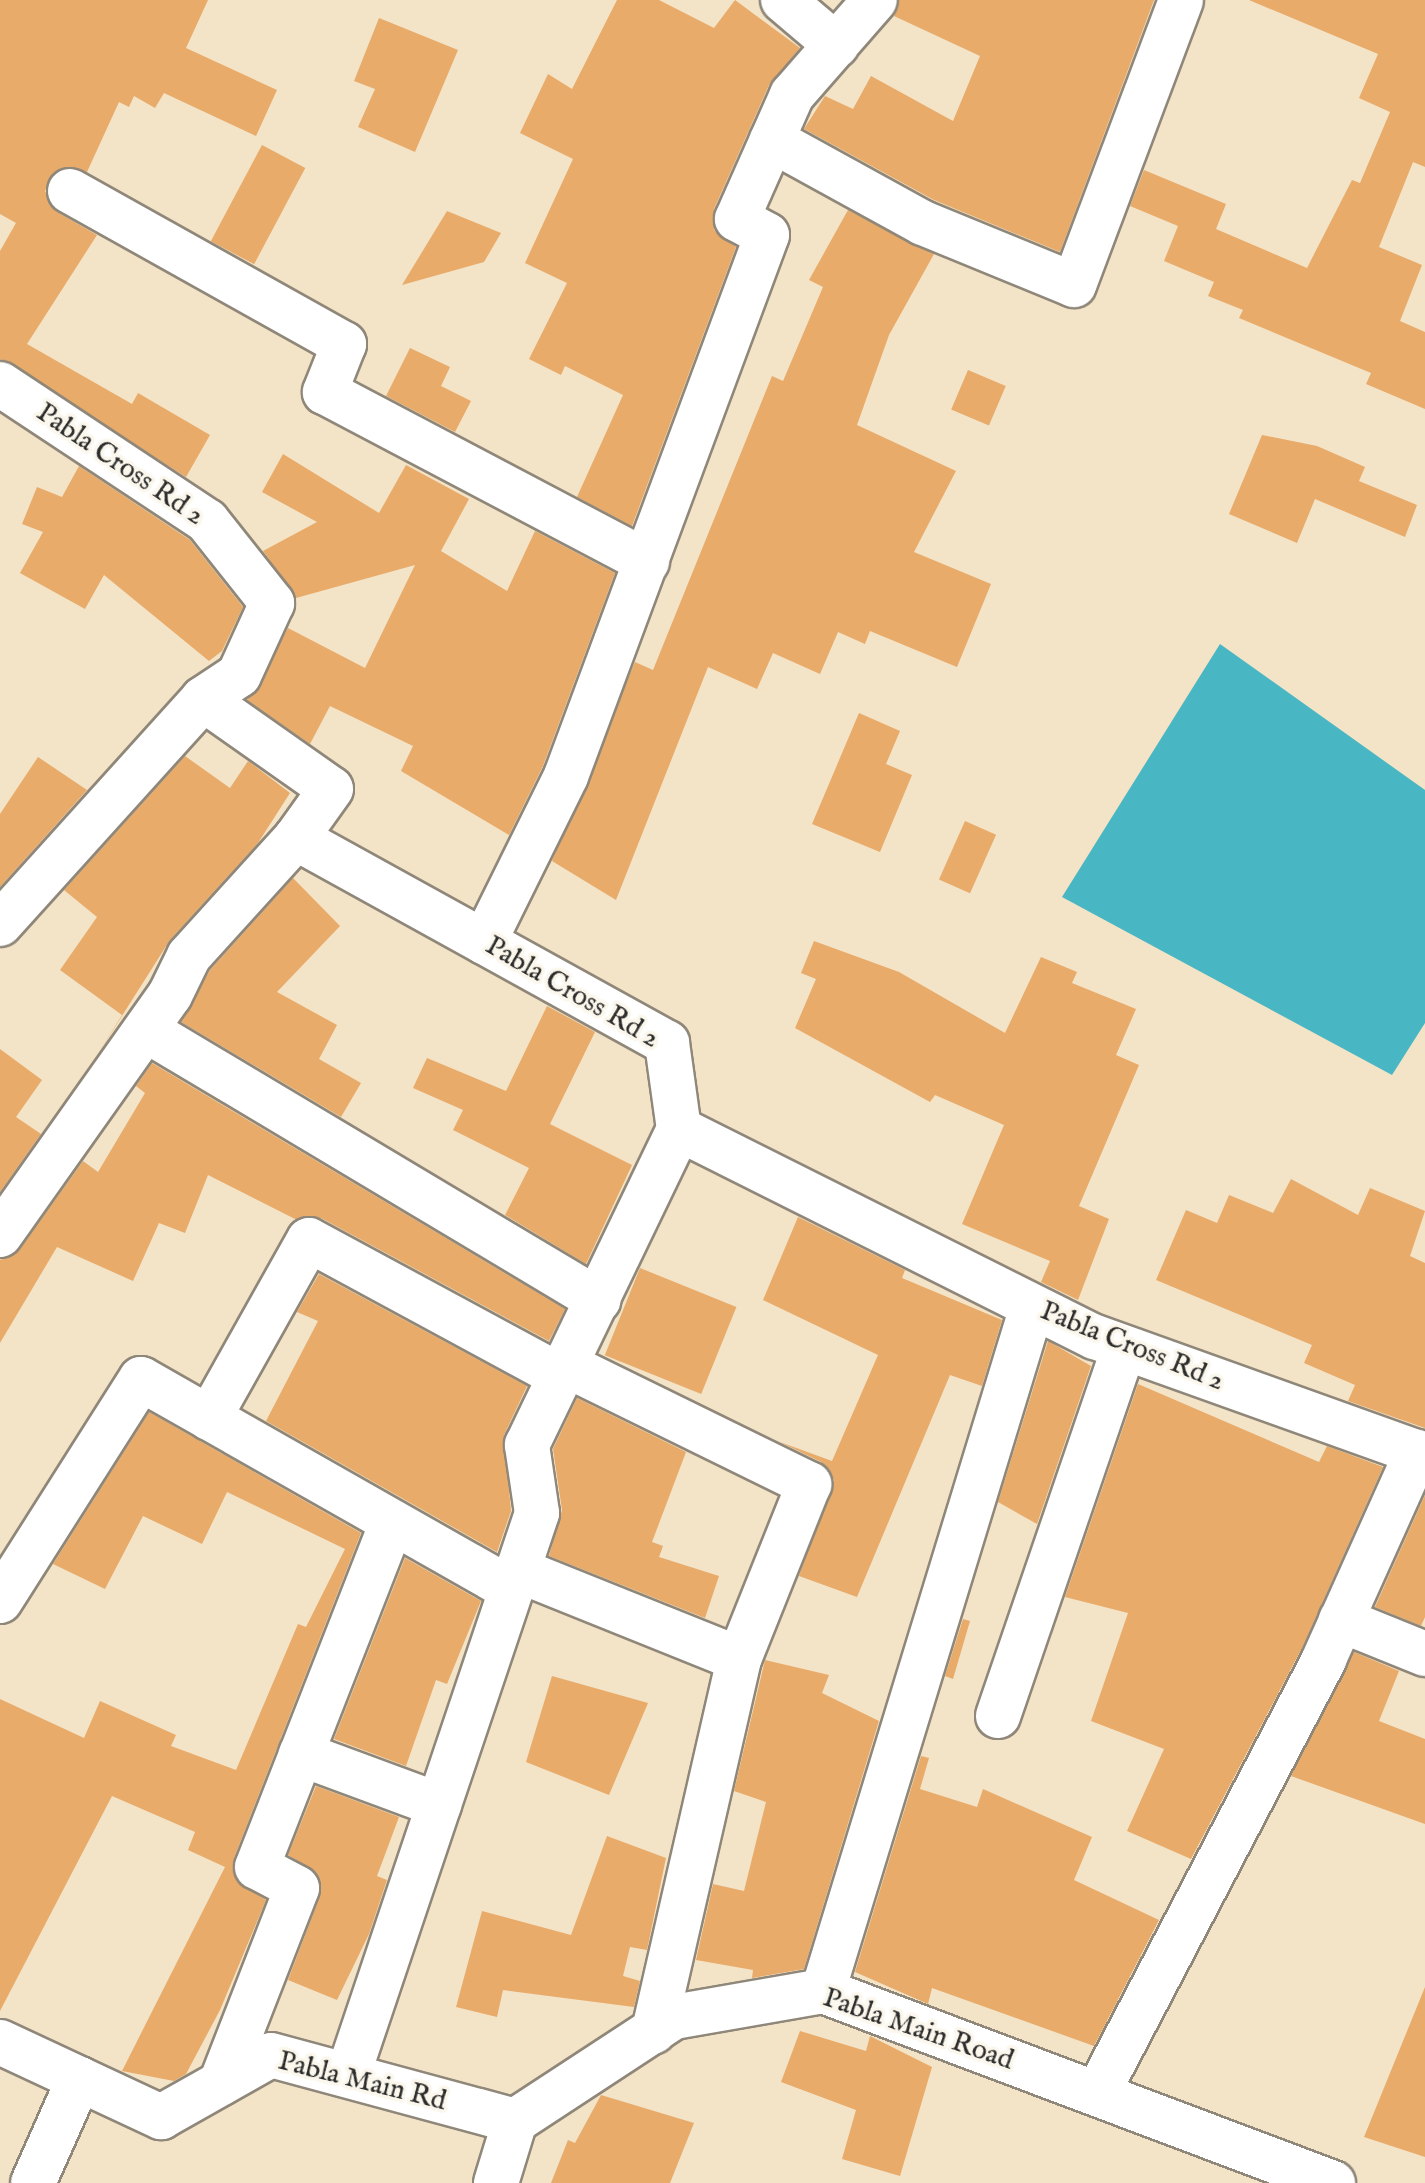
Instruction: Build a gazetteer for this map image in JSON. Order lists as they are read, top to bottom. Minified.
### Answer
{"streets":{"street":["Pabla Cross Rd 2","Pabla Main Road","Pabla Main Rd"]},"crossings":[["Pabla Main Road","Pabla Main Rd"]]}
